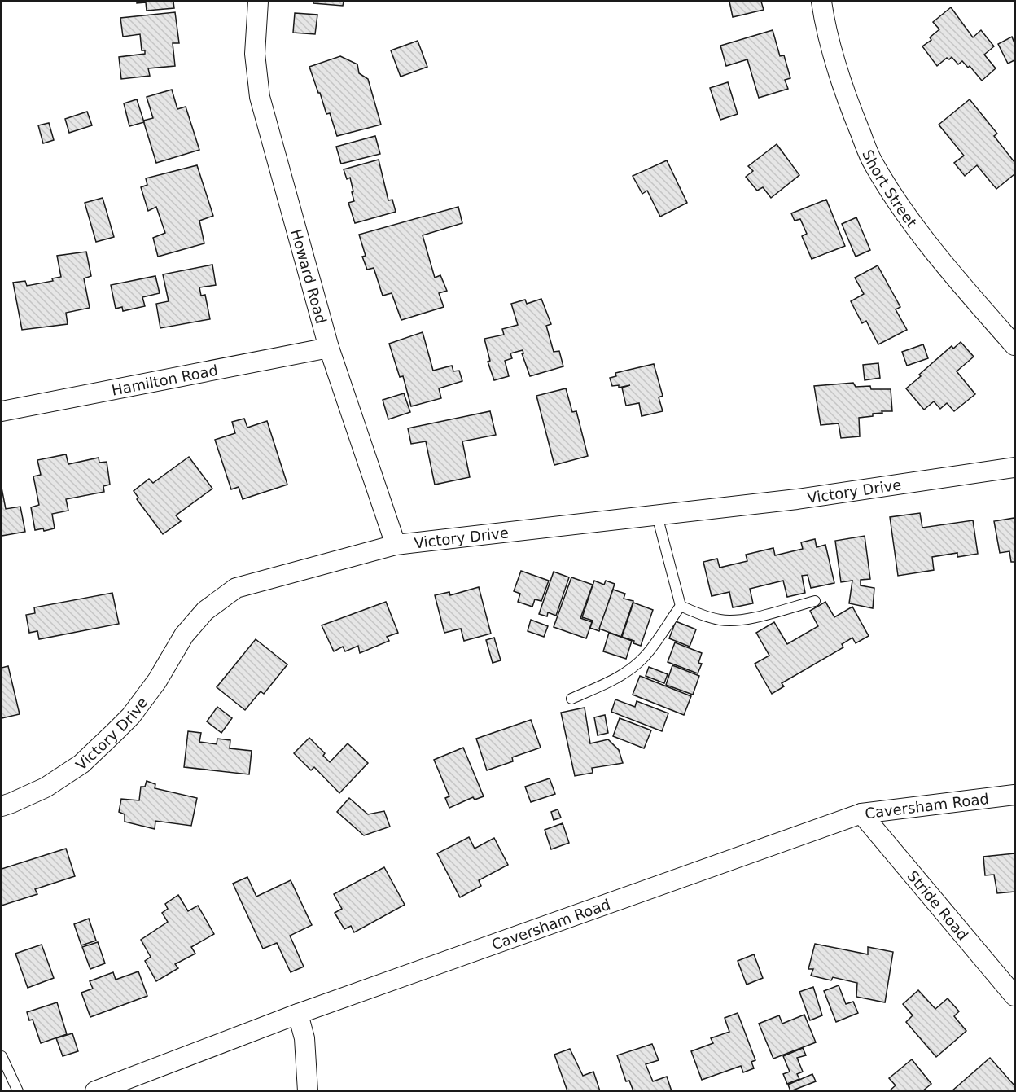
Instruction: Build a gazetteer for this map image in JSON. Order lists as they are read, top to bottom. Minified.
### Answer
{"streets":{"street":["Short Street","Howard Road","Hamilton Road","Victory Drive","Caversham Road","Stride Road"]},"crossings":[["Howard Road","Hamilton Road"],["Howard Road","Victory Drive"],["Caversham Road","Stride Road"]]}
